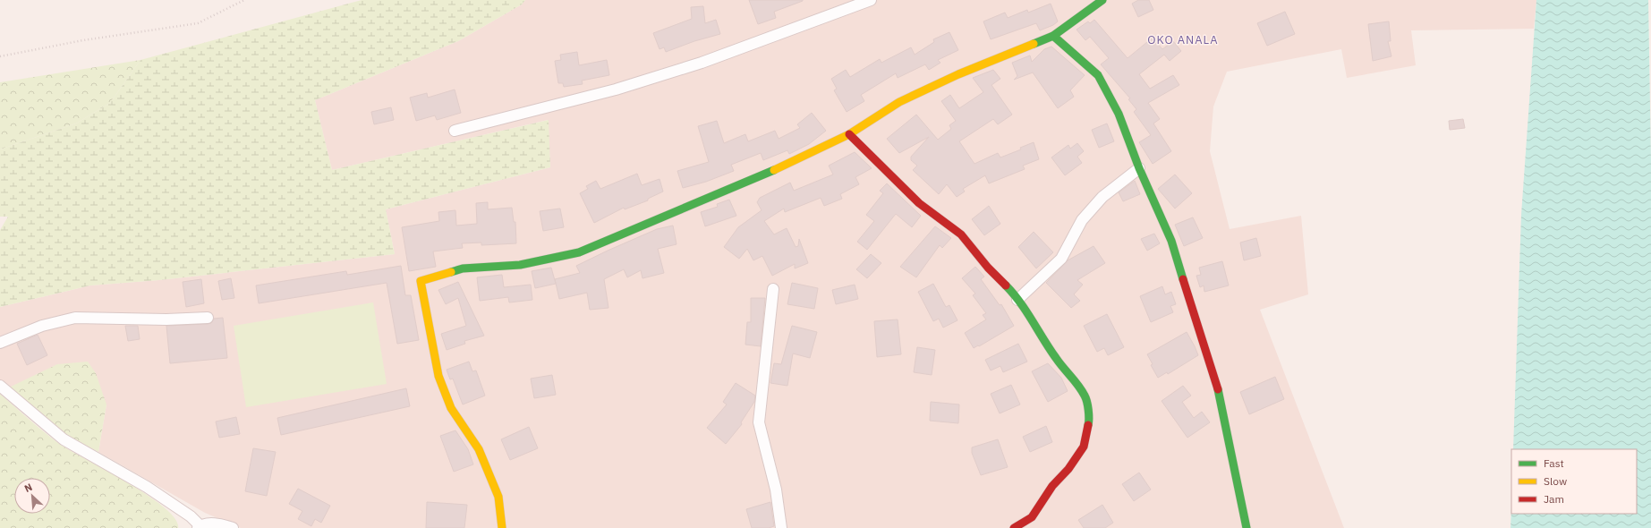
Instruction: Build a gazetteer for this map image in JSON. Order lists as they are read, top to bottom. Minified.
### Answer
{"districts":["OKO ANALA"],"legend":["Fast","Slow","Jam"],"north":"top left"}
